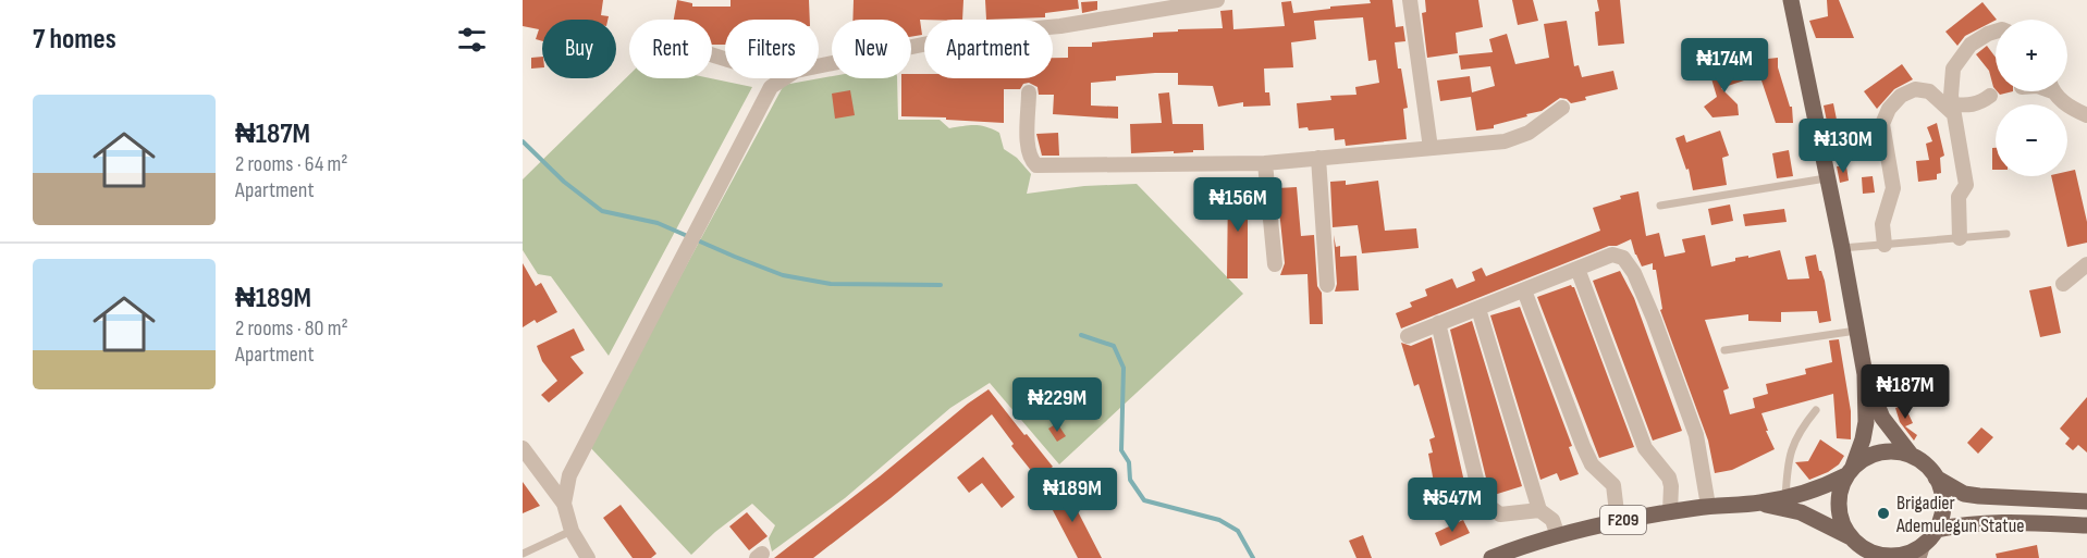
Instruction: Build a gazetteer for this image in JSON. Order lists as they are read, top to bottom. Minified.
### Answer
{"streets":{"main road":["F209"]},"places":["Brigadier Ademulegun Statue"],"page":{"heading":"7 homes","map_buttons":["+","−"],"chip":["Buy","Rent","Filters","New","Apartment"],"price":["₦174M","₦130M","₦156M","₦187M","₦229M","₦189M","₦547M"],"list":[{"name":"₦187M","note":"2 rooms · 64 m² · Apartment"},{"name":"₦189M","note":"2 rooms · 80 m² · Apartment"}]}}
